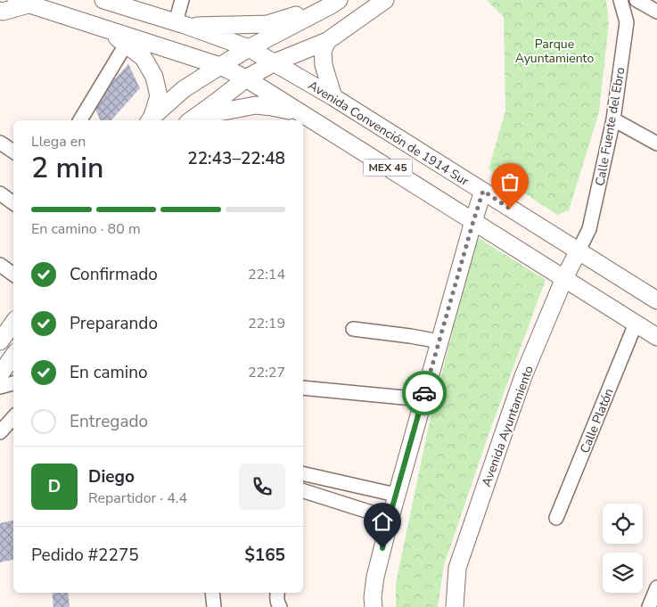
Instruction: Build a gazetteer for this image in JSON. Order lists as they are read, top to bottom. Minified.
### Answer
{"streets":{"main road":["Avenida Convención de 1914 Sur","MEX 45","Avenida Ayuntamiento"],"street":["Calle Fuente del Ebro","Calle Platón"]},"crossings":[["Calle Fuente del Ebro","Avenida Convención de 1914 Sur"],["Calle Fuente del Ebro","Avenida Ayuntamiento"],["Avenida Convención de 1914 Sur","Avenida Ayuntamiento"],["MEX 45","Calle Platón"],["MEX 45","Avenida Ayuntamiento"]],"parks":["Parque Ayuntamiento"],"page":{"heading":["2 min","Llega en","22:43–22:48"],"panel":["Diego","Repartidor · 4.4","Pedido #2275","$165"],"bar":"En camino · 80 m","list":[["Confirmado","22:14"],["Preparando","22:19"],["En camino","22:27"],"Entregado"],"round":"D"}}
